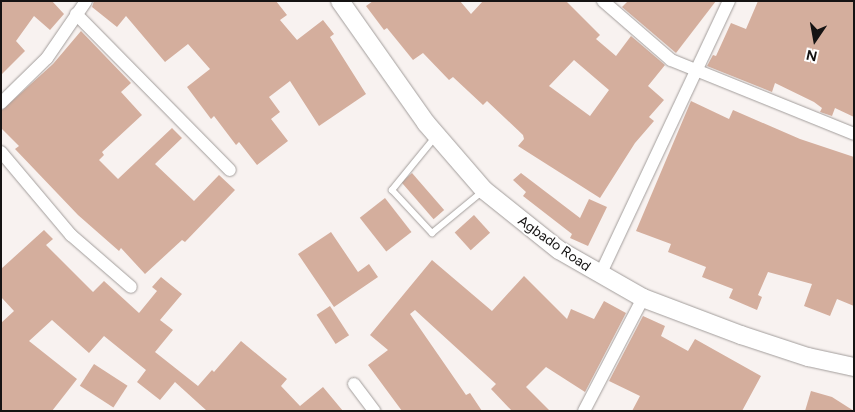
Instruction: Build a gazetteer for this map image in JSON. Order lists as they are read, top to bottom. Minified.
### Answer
{"streets":{"main road":["Agbado Road"]},"north":"bottom"}
